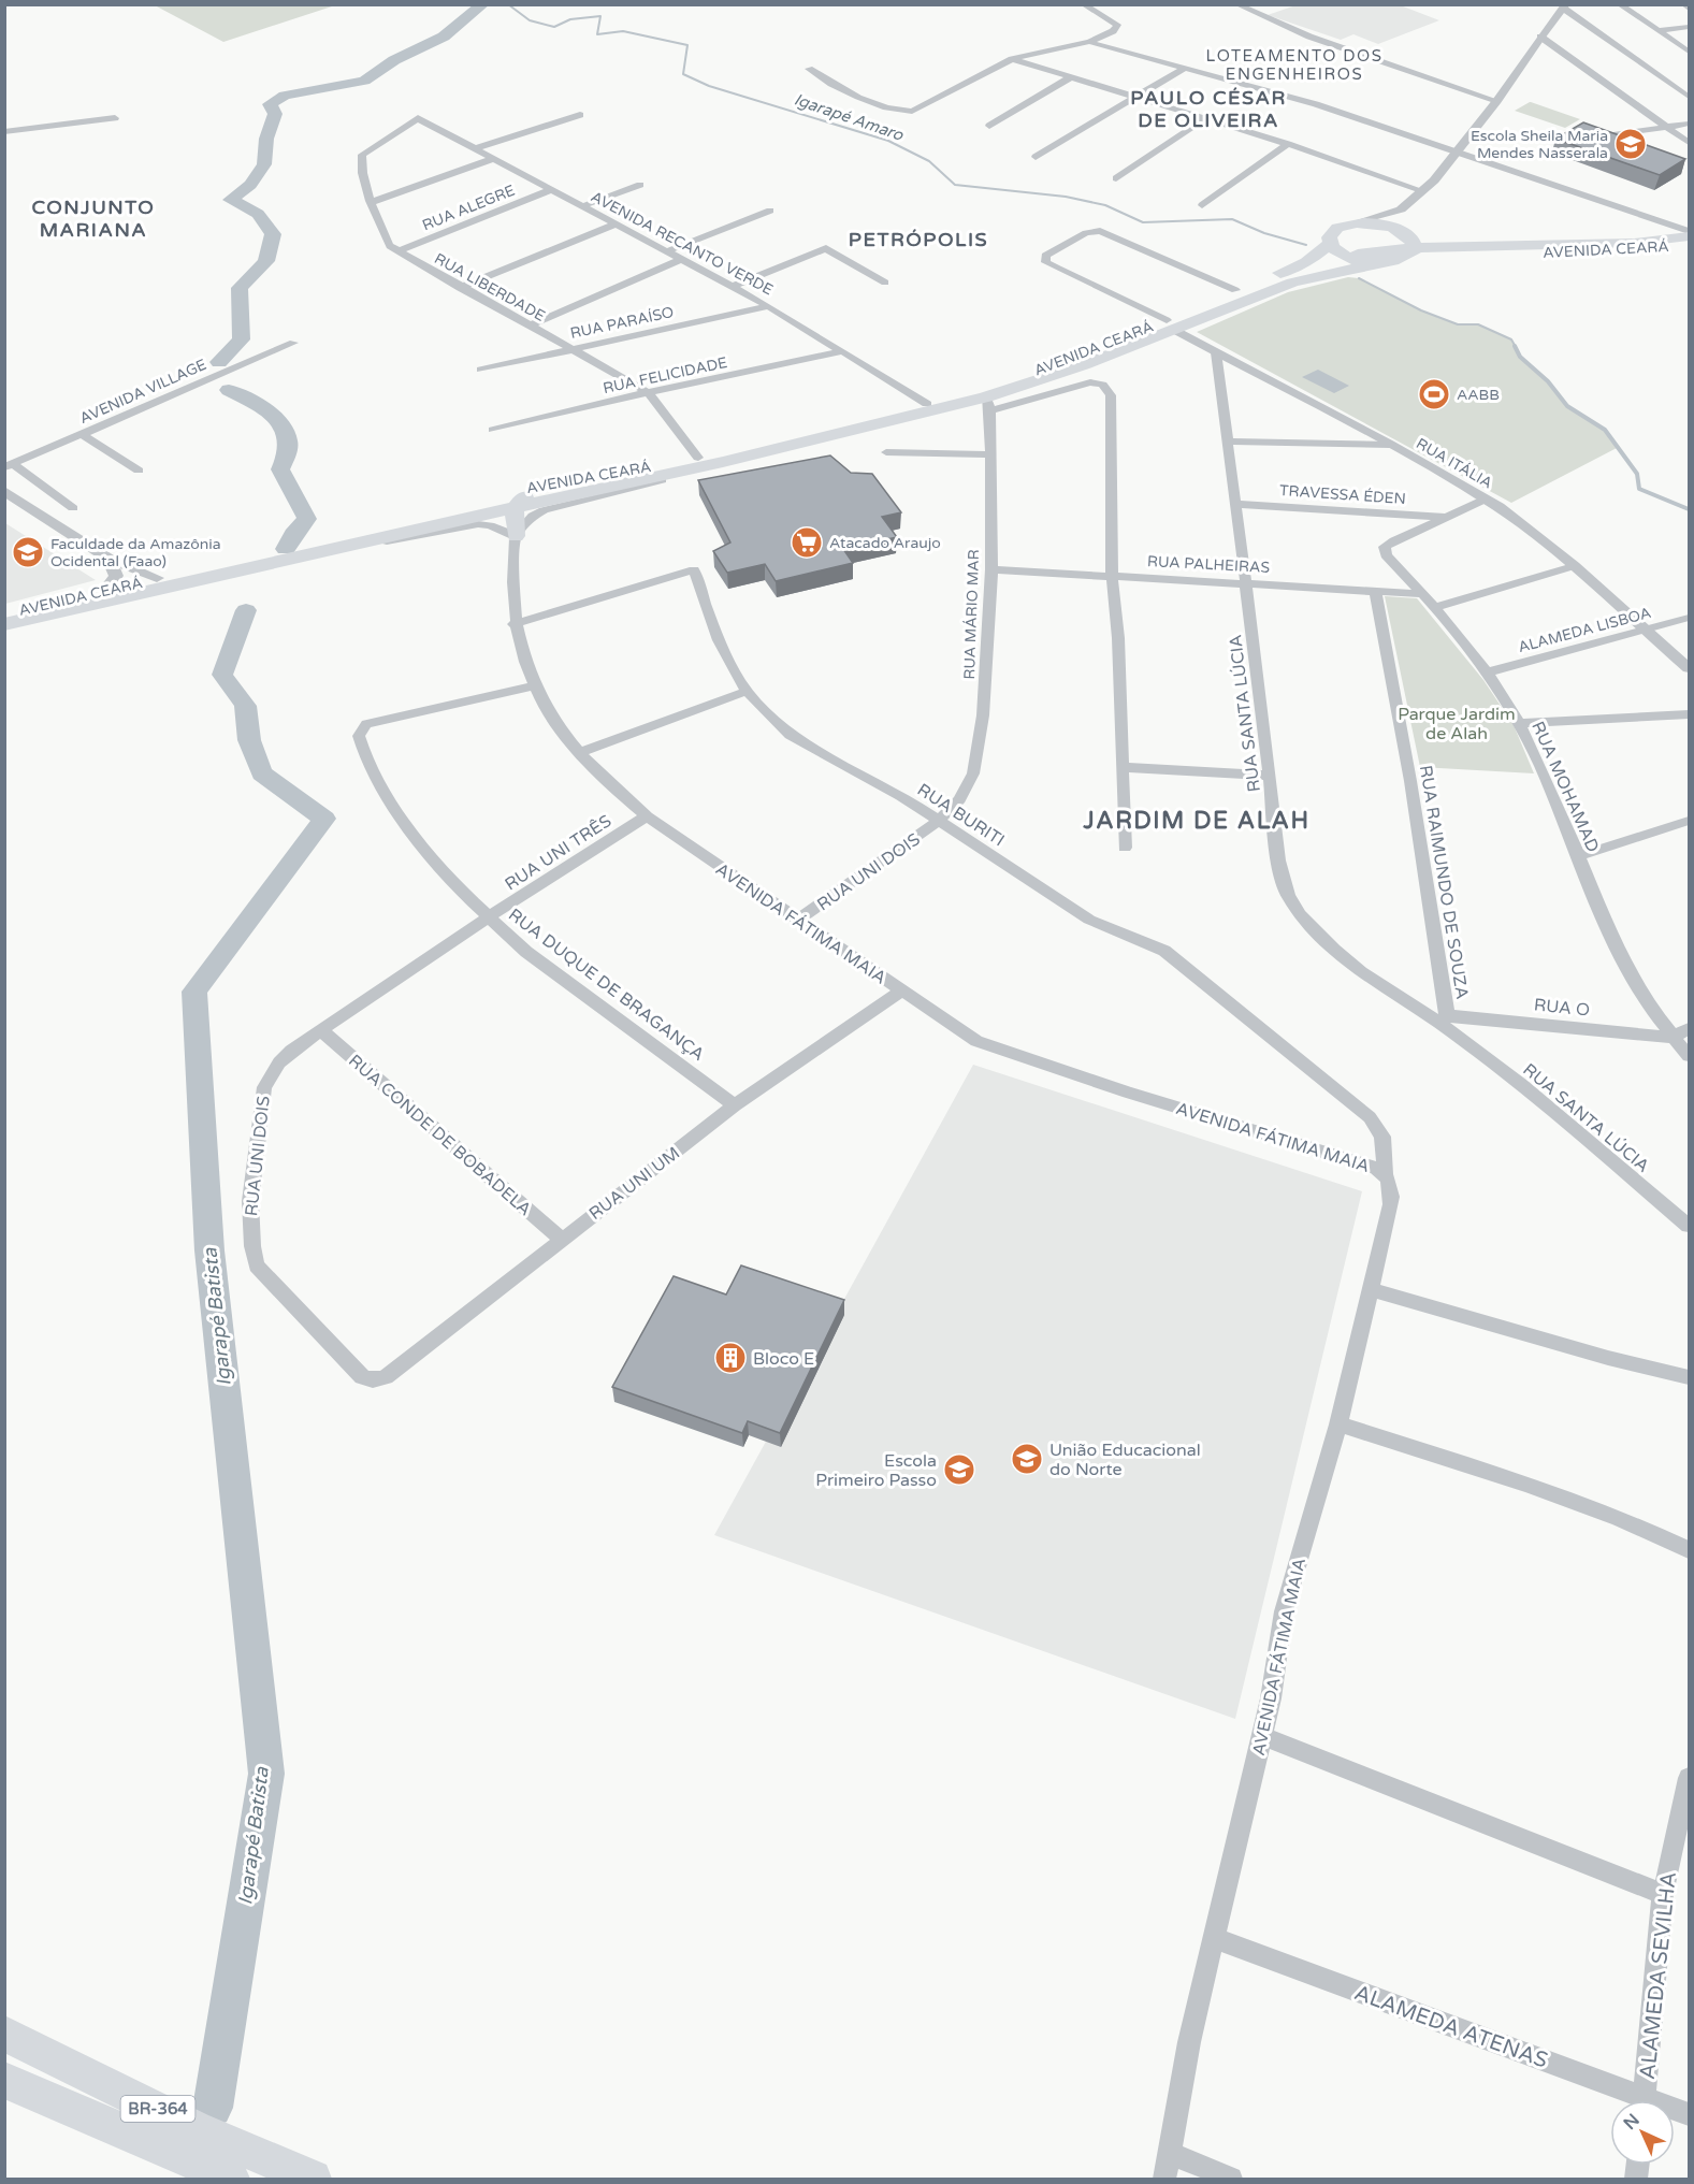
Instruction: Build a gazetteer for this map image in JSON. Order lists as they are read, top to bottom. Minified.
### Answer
{"streets":{"main road":["AVENIDA CEARÁ","BR-364"],"street":["RUA ALEGRE","AVENIDA RECANTO VERDE","RUA LIBERDADE","RUA PARAÍSO","RUA FELICIDADE","AVENIDA VILLAGE","RUA ITÁLIA","TRAVESSA ÉDEN","RUA PALHEIRAS","RUA MÁRIO MAR","ALAMEDA LISBOA","RUA SANTA LÚCIA","RUA MOHAMAD","RUA BURITI","RUA UNI TRÊS","RUA UNI DOIS","RUA RAIMUNDO DE SOUZA","AVENIDA FÁTIMA MAIA","RUA DUQUE DE BRAGANÇA","RUA O","RUA CONDE DE BOBADELA","RUA UNI UM","ALAMEDA SEVILHA","ALAMEDA ATENAS"]},"crossings":[["RUA ALEGRE","AVENIDA RECANTO VERDE"],["RUA ALEGRE","RUA LIBERDADE"],["AVENIDA RECANTO VERDE","AVENIDA CEARÁ"],["AVENIDA RECANTO VERDE","RUA LIBERDADE"],["AVENIDA RECANTO VERDE","RUA PARAÍSO"],["AVENIDA RECANTO VERDE","RUA FELICIDADE"],["AVENIDA CEARÁ","RUA LIBERDADE"],["AVENIDA CEARÁ","RUA ITÁLIA"],["AVENIDA CEARÁ","RUA MÁRIO MAR"],["AVENIDA CEARÁ","AVENIDA FÁTIMA MAIA"],["RUA LIBERDADE","RUA PARAÍSO"],["RUA LIBERDADE","RUA FELICIDADE"],["RUA ITÁLIA","ALAMEDA LISBOA"],["RUA ITÁLIA","RUA SANTA LÚCIA"],["RUA ITÁLIA","RUA MOHAMAD"],["TRAVESSA ÉDEN","RUA SANTA LÚCIA"],["TRAVESSA ÉDEN","RUA MOHAMAD"],["RUA PALHEIRAS","RUA MÁRIO MAR"],["RUA PALHEIRAS","RUA SANTA LÚCIA"],["RUA PALHEIRAS","RUA MOHAMAD"],["RUA PALHEIRAS","RUA RAIMUNDO DE SOUZA"],["RUA MÁRIO MAR","RUA BURITI"],["RUA MÁRIO MAR","RUA UNI DOIS"],["ALAMEDA LISBOA","RUA MOHAMAD"],["RUA SANTA LÚCIA","RUA RAIMUNDO DE SOUZA"],["RUA SANTA LÚCIA","RUA O"],["RUA MOHAMAD","RUA O"],["RUA BURITI","RUA UNI DOIS"],["RUA BURITI","AVENIDA FÁTIMA MAIA"],["RUA UNI TRÊS","RUA UNI DOIS"],["RUA UNI TRÊS","AVENIDA FÁTIMA MAIA"],["RUA UNI TRÊS","RUA DUQUE DE BRAGANÇA"],["RUA UNI DOIS","AVENIDA FÁTIMA MAIA"],["RUA UNI DOIS","RUA DUQUE DE BRAGANÇA"],["RUA UNI DOIS","RUA CONDE DE BOBADELA"],["RUA UNI DOIS","RUA UNI UM"],["RUA RAIMUNDO DE SOUZA","RUA O"],["AVENIDA FÁTIMA MAIA","RUA DUQUE DE BRAGANÇA"],["AVENIDA FÁTIMA MAIA","RUA UNI UM"],["AVENIDA FÁTIMA MAIA","ALAMEDA ATENAS"],["RUA DUQUE DE BRAGANÇA","RUA UNI UM"],["RUA CONDE DE BOBADELA","RUA UNI UM"]],"districts":["LOTEAMENTO DOS ENGENHEIROS","PAULO CÉSAR DE OLIVEIRA","CONJUNTO MARIANA","PETRÓPOLIS","JARDIM DE ALAH"],"water":["Igarapé Amaro","Igarapé Batista"],"parks":["Parque Jardim de Alah"],"places":{"school or university":["Escola Sheila Maria Mendes Nasserala","Faculdade da Amazônia Ocidental (Faao)","União Educacional do Norte","Escola Primeiro Passo"],"sports":["AABB"],"supermarket":["Atacado Araujo"],"building":["Bloco E"]},"north":"top left"}
